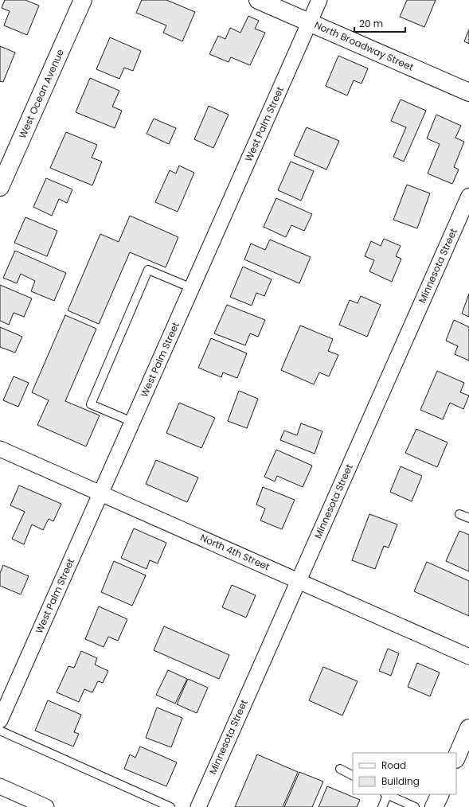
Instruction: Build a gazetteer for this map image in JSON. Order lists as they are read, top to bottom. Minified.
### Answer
{"streets":{"street":["North Broadway Street","West Ocean Avenue","West Palm Street","Minnesota Street","North 4th Street"]},"crossings":[["North Broadway Street","West Palm Street"],["West Palm Street","North 4th Street"],["Minnesota Street","North 4th Street"]],"legend":["Road","Building"],"scale_bar":"20 m"}
